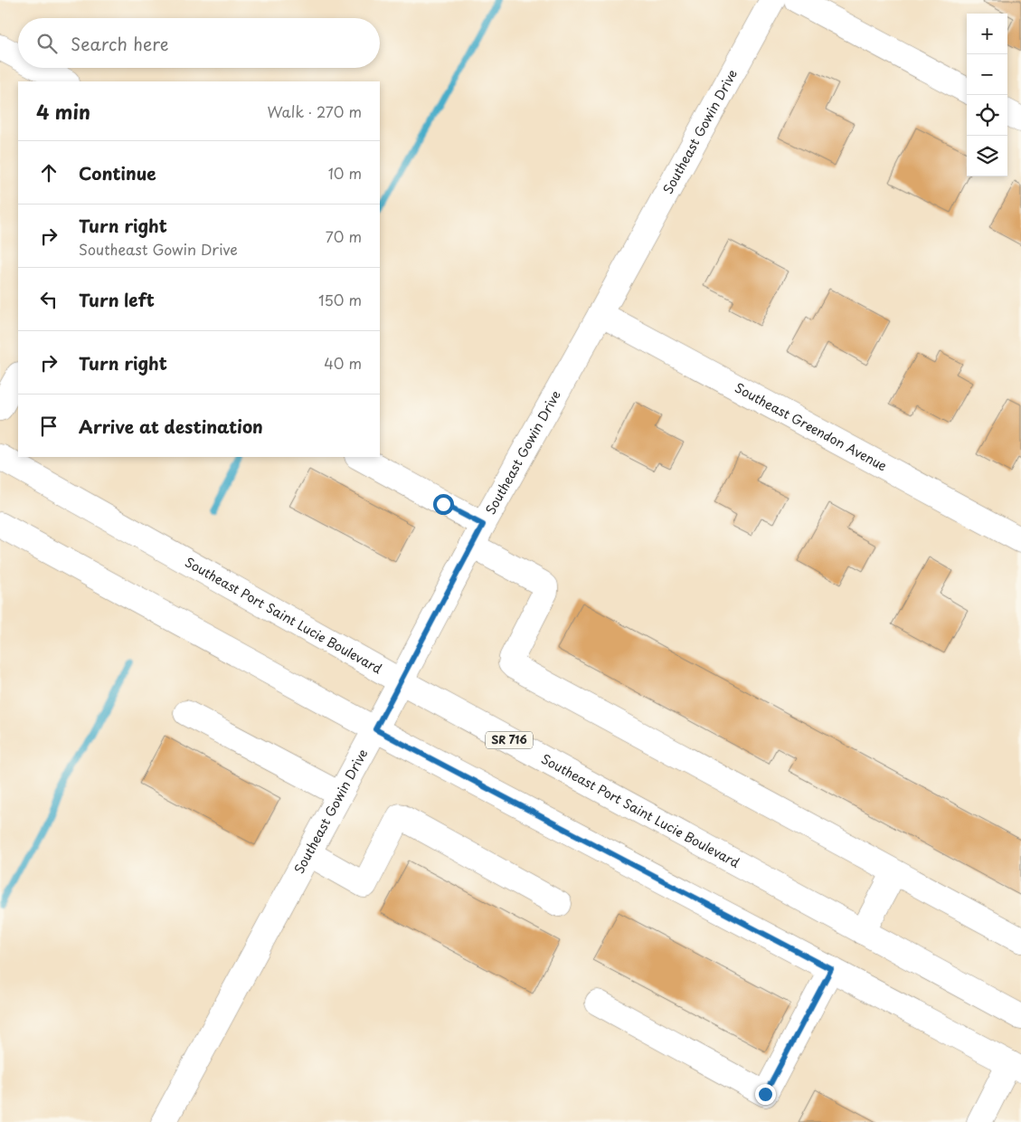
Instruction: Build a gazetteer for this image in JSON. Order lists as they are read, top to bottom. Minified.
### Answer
{"streets":{"main road":["Southeast Gowin Drive","Southeast Greendon Avenue","Southeast Port Saint Lucie Boulevard","SR 716"]},"crossings":[["Southeast Gowin Drive","Southeast Greendon Avenue"],["Southeast Gowin Drive","Southeast Port Saint Lucie Boulevard"]],"page":{"map_buttons":["+","−"],"search":"Search here","heading":["4 min","Walk · 270 m"],"list":[["Continue","10 m"],["Turn right","Southeast Gowin Drive","70 m"],["Turn left","150 m"],["Turn right","40 m"],"Arrive at destination"]}}
